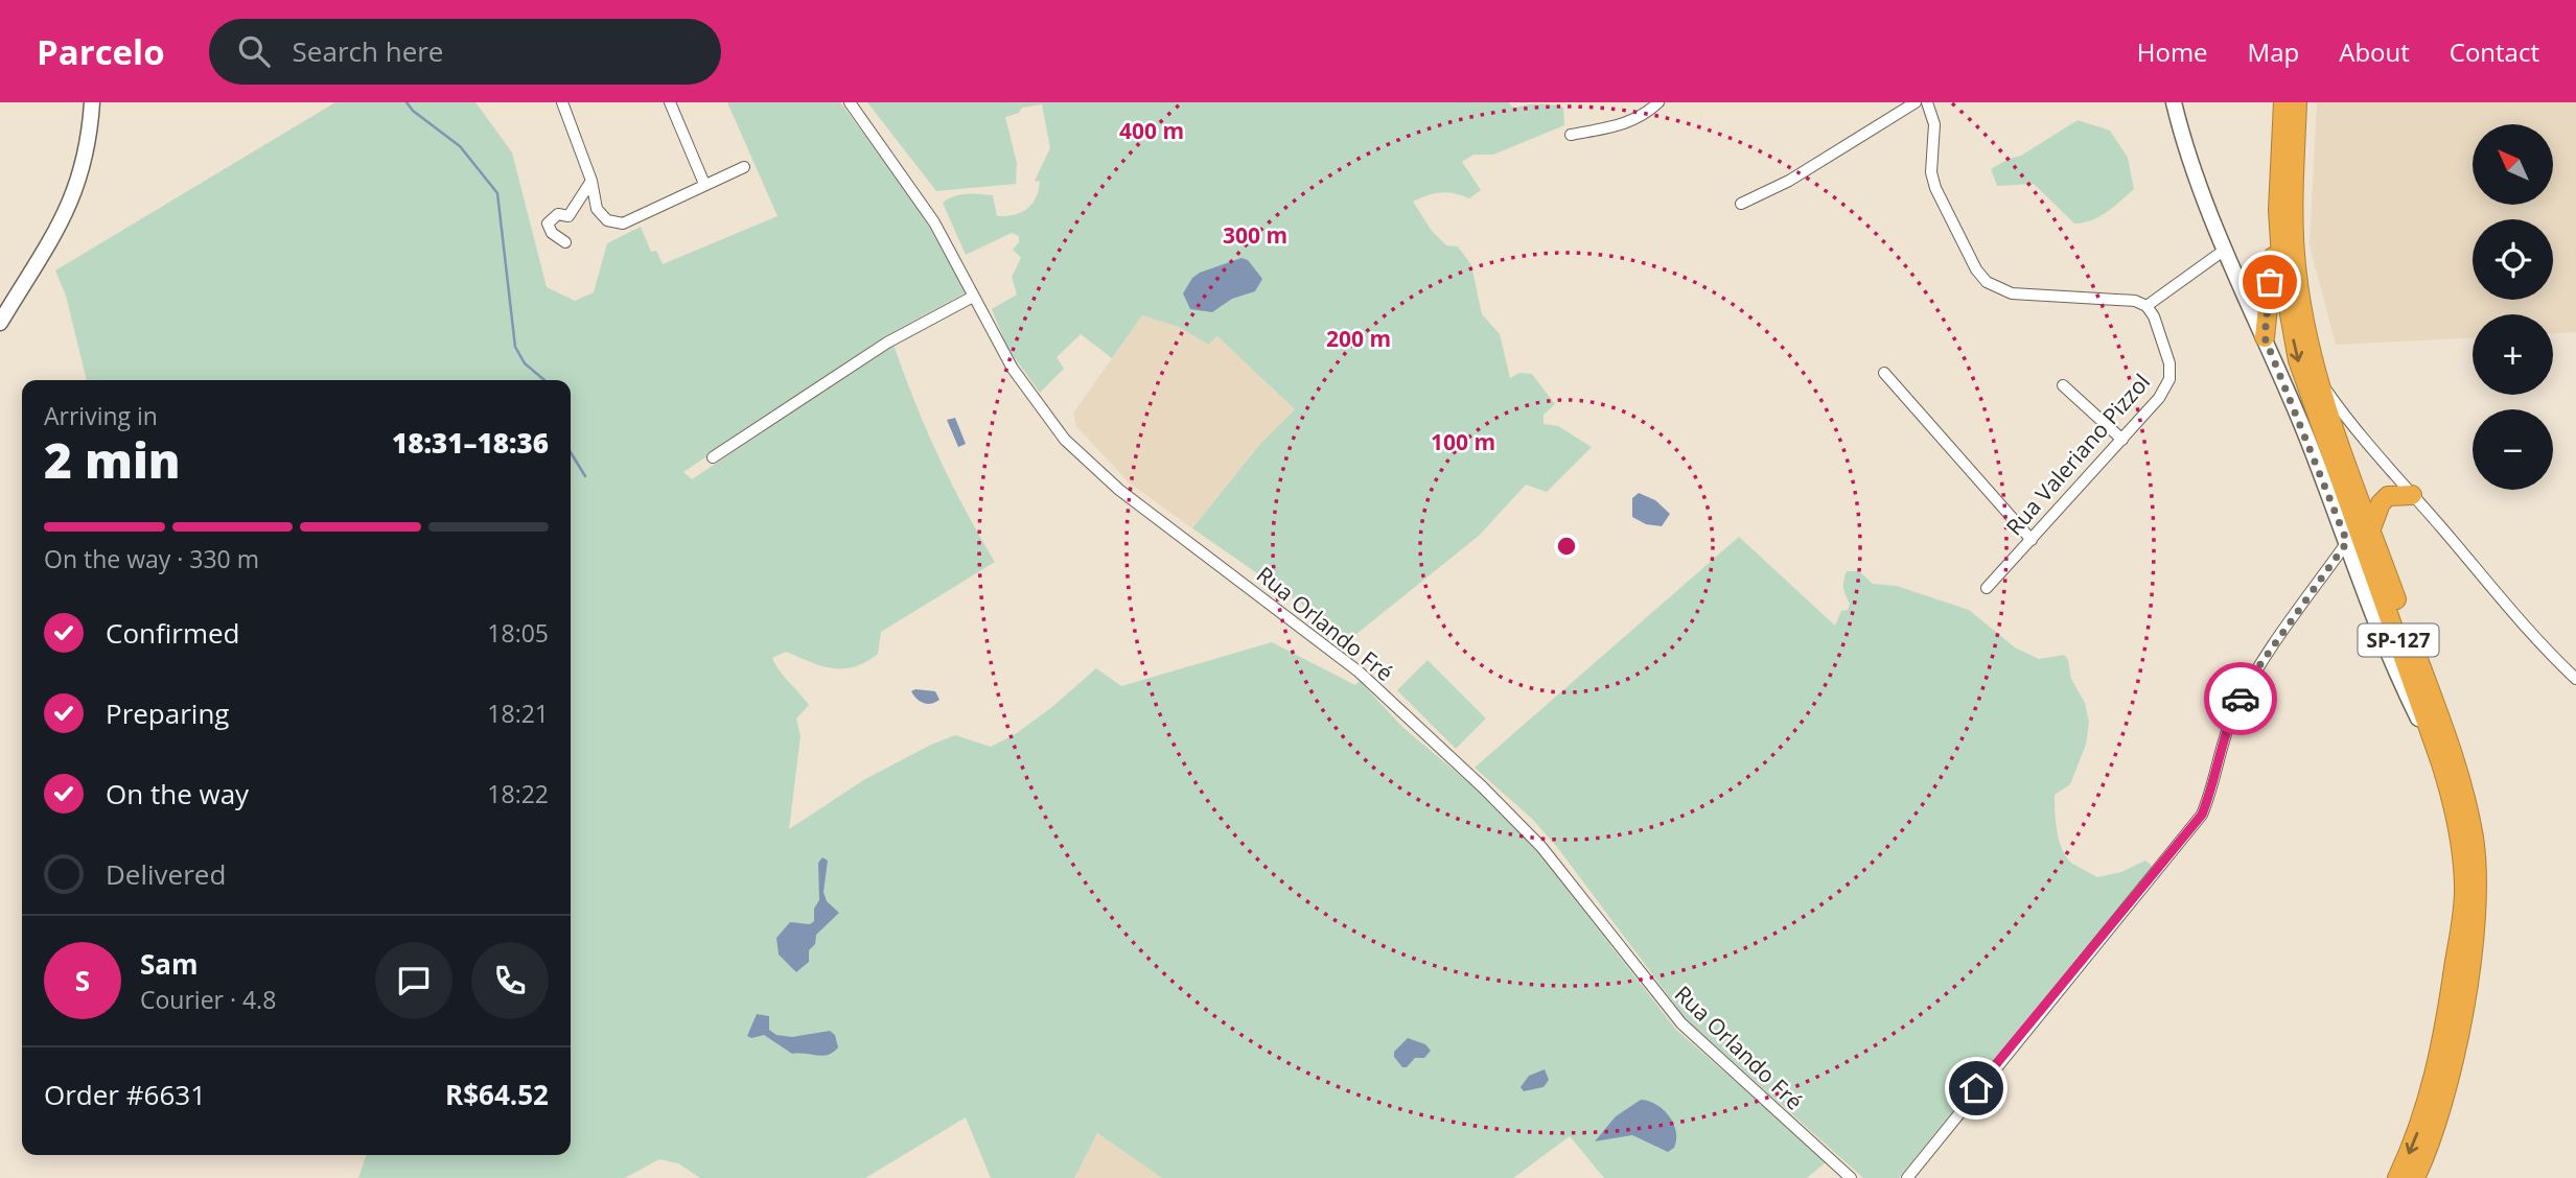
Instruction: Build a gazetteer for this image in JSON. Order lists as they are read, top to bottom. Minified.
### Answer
{"streets":{"highway":["SP-127"],"street":["Rua Valeriano Pizzol","Rua Orlando Fré"]},"north":"top left","page":{"header":"Parcelo","search":"Search here","nav":["Home","Map","About","Contact"],"map_buttons":["+","−"],"heading":["2 min","Arriving in","18:31–18:36"],"panel":["Sam","Courier · 4.8","Order #6631","R$64.52"],"bar":"On the way · 330 m","list":[["Confirmed","18:05"],["Preparing","18:21"],["On the way","18:22"],"Delivered"],"round":"S"},"rings":["400 m","300 m","200 m","100 m"]}
